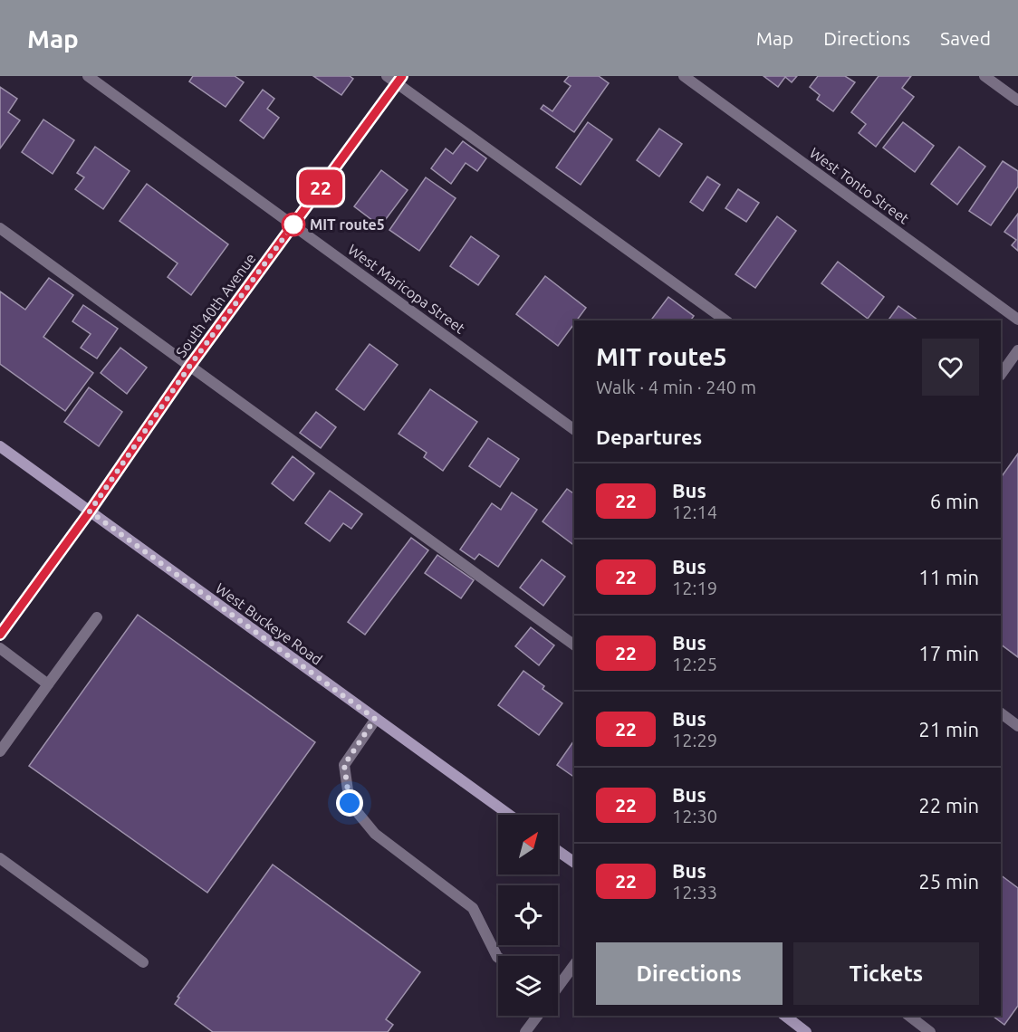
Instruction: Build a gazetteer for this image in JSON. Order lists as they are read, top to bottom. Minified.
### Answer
{"streets":{"main road":["West Buckeye Road"],"street":["West Tonto Street","West Maricopa Street","South 40th Avenue"]},"crossings":[["West Maricopa Street","South 40th Avenue"],["South 40th Avenue","West Buckeye Road"]],"places":["MIT route5"],"lines":["bus line 22"],"north":"top right","page":{"header":"Map","nav":["Map","Directions","Saved"],"on_map":"22","heading":[["MIT route5","Walk · 4 min · 240 m"],"Departures"],"list":[{"mark":"22","name":"Bus","note":"12:14","value":"6 min"},{"mark":"22","name":"Bus","note":"12:19","value":"11 min"},{"mark":"22","name":"Bus","note":"12:25","value":"17 min"},{"mark":"22","name":"Bus","note":"12:29","value":"21 min"},{"mark":"22","name":"Bus","note":"12:30","value":"22 min"},{"mark":"22","name":"Bus","note":"12:33","value":"25 min"}],"buttons":["Directions","Tickets"]}}
